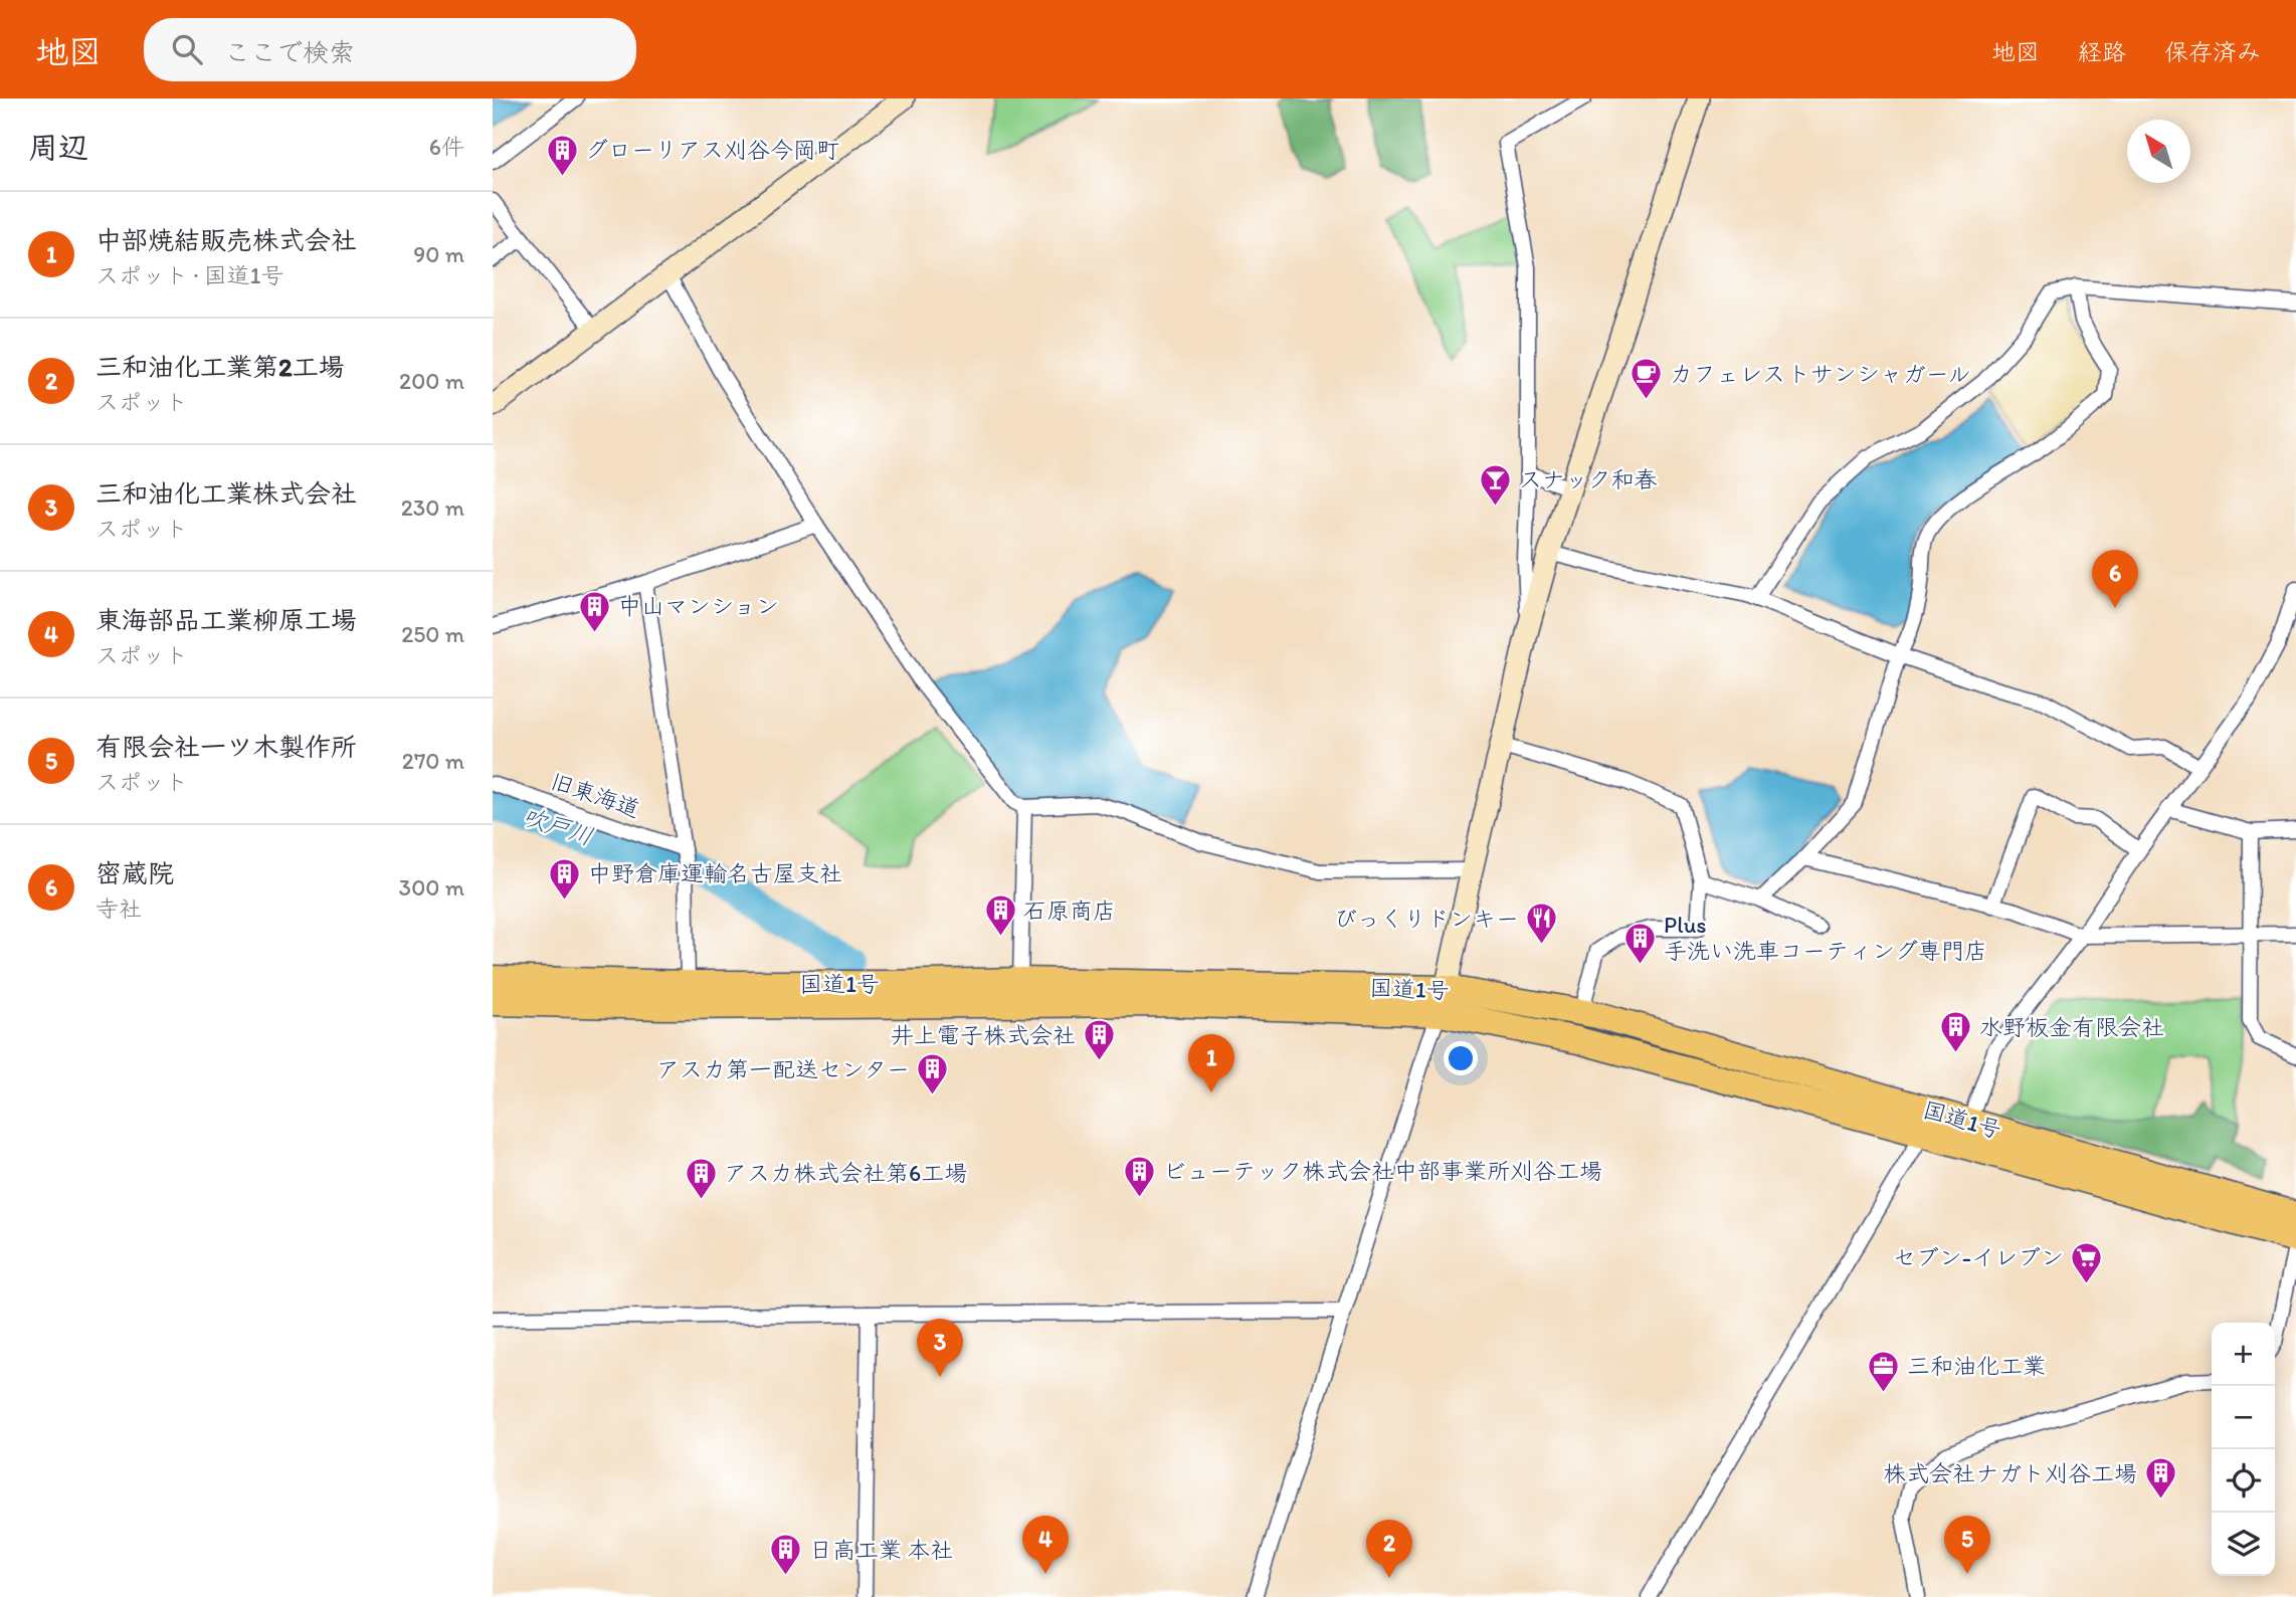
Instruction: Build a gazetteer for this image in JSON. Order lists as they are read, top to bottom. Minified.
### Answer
{"streets":{"highway":["国道1号"],"street":["旧東海道"]},"water":["吹戸川"],"places":{"building":["グローリアス刈谷今岡町","中山マンション","中野倉庫運輸名古屋支社","石原商店","Plus 手洗い洗車コーティング専門店","水野板金有限会社","井上電子株式会社","アスカ第一配送センター","ビューテック株式会社中部事業所刈谷工場","アスカ株式会社第6工場","株式会社ナガト刈谷工場","日高工業 本社"],"cafe":["カフェレストサンシャガール"],"bar":["スナック和春"],"restaurant":["びっくりドンキー"],"supermarket":["セブン-イレブン"],"office":["三和油化工業"]},"north":"top left","page":{"header":"地図","search":"ここで検索","nav":["地図","経路","保存済み"],"heading":["周辺","6件"],"list":[{"mark":"1","name":"中部焼結販売株式会社","note":"スポット · 国道1号","value":"90 m"},{"mark":"2","name":"三和油化工業第2工場","note":"スポット","value":"200 m"},{"mark":"3","name":"三和油化工業株式会社","note":"スポット","value":"230 m"},{"mark":"4","name":"東海部品工業柳原工場","note":"スポット","value":"250 m"},{"mark":"5","name":"有限会社一ツ木製作所","note":"スポット","value":"270 m"},{"mark":"6","name":"密蔵院","note":"寺社","value":"300 m"}],"pins":["6","1","3","4","5","2"],"map_buttons":["+","−"]}}
